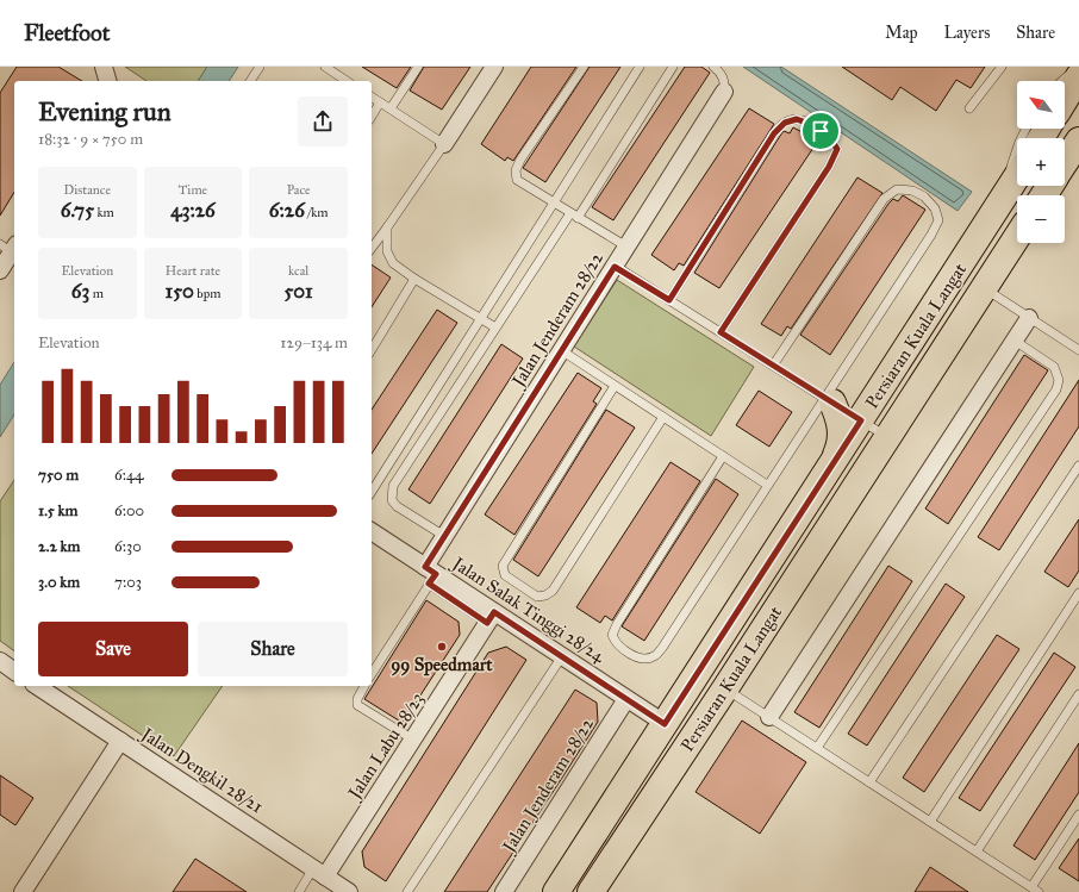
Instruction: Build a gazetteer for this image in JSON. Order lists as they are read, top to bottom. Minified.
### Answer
{"streets":{"main road":["Persiaran Kuala Langat"],"street":["Jalan Jenderam 28/22","Jalan Salak Tinggi 28/24","Jalan Labu 28/23","Jalan Dengkil 28/21"]},"crossings":[["Jalan Jenderam 28/22","Jalan Salak Tinggi 28/24"],["Persiaran Kuala Langat","Jalan Salak Tinggi 28/24"],["Jalan Salak Tinggi 28/24","Jalan Labu 28/23"],["Jalan Labu 28/23","Jalan Dengkil 28/21"]],"places":["99 Speedmart"],"north":"top left","page":{"header":"Fleetfoot","nav":["Map","Layers","Share"],"map_buttons":["+","−"],"heading":["Evening run","18:32 · 9 × 750 m"],"stats":[["Distance","6.75 km"],["Time","43:26"],["Pace","6:26 /km"],["Elevation","63 m"],["Heart rate","150 bpm"],["kcal","501"]],"chart":["Elevation","129–134 m"],"list":[{"name":"750 m","note":"6:44"},{"name":"1.5 km","note":"6:00"},{"name":"2.2 km","note":"6:30"},{"name":"3.0 km","note":"7:03"}],"buttons":["Save","Share"]}}
